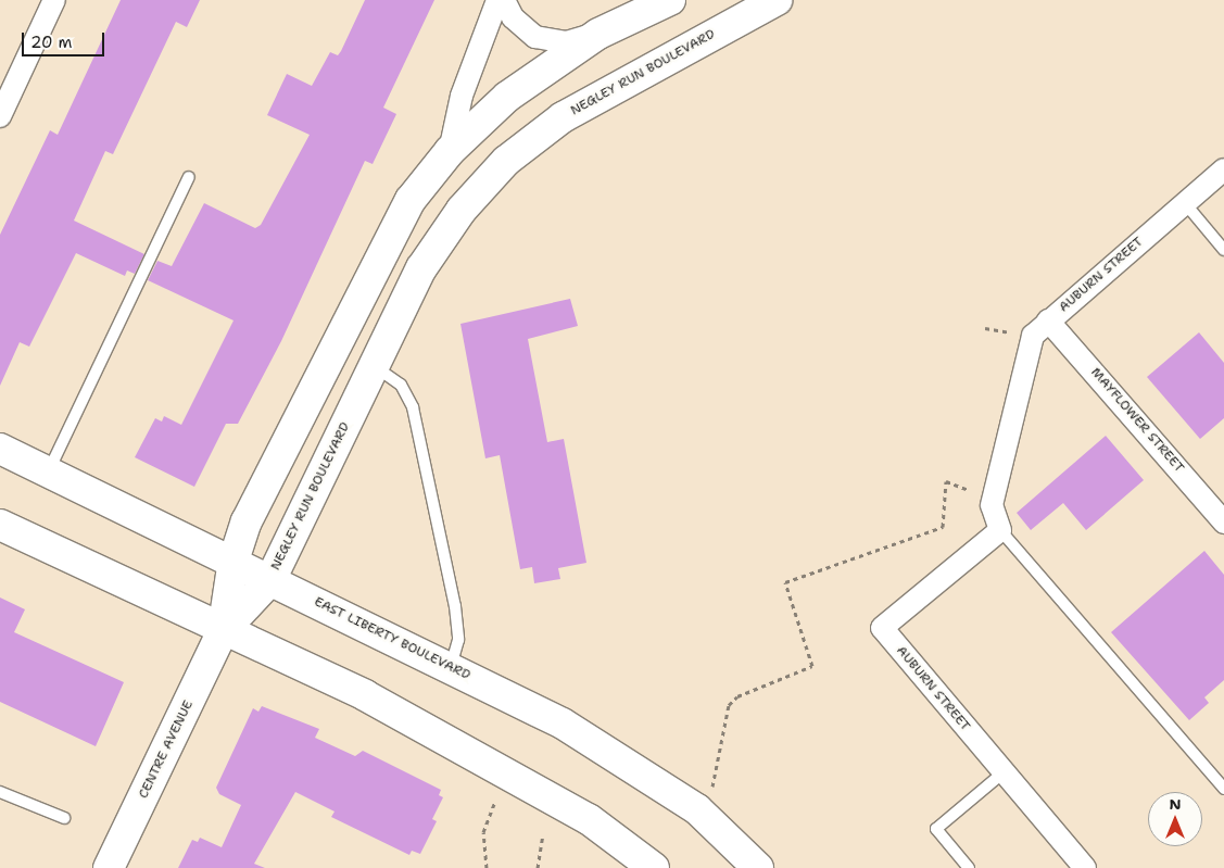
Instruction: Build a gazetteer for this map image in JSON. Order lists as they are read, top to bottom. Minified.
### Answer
{"streets":{"main road":["NEGLEY RUN BOULEVARD","EAST LIBERTY BOULEVARD","CENTRE AVENUE"],"street":["AUBURN STREET","MAYFLOWER STREET"]},"crossings":[["NEGLEY RUN BOULEVARD","EAST LIBERTY BOULEVARD"],["NEGLEY RUN BOULEVARD","CENTRE AVENUE"],["AUBURN STREET","MAYFLOWER STREET"]],"scale_bar":"20 m","north":"top"}
